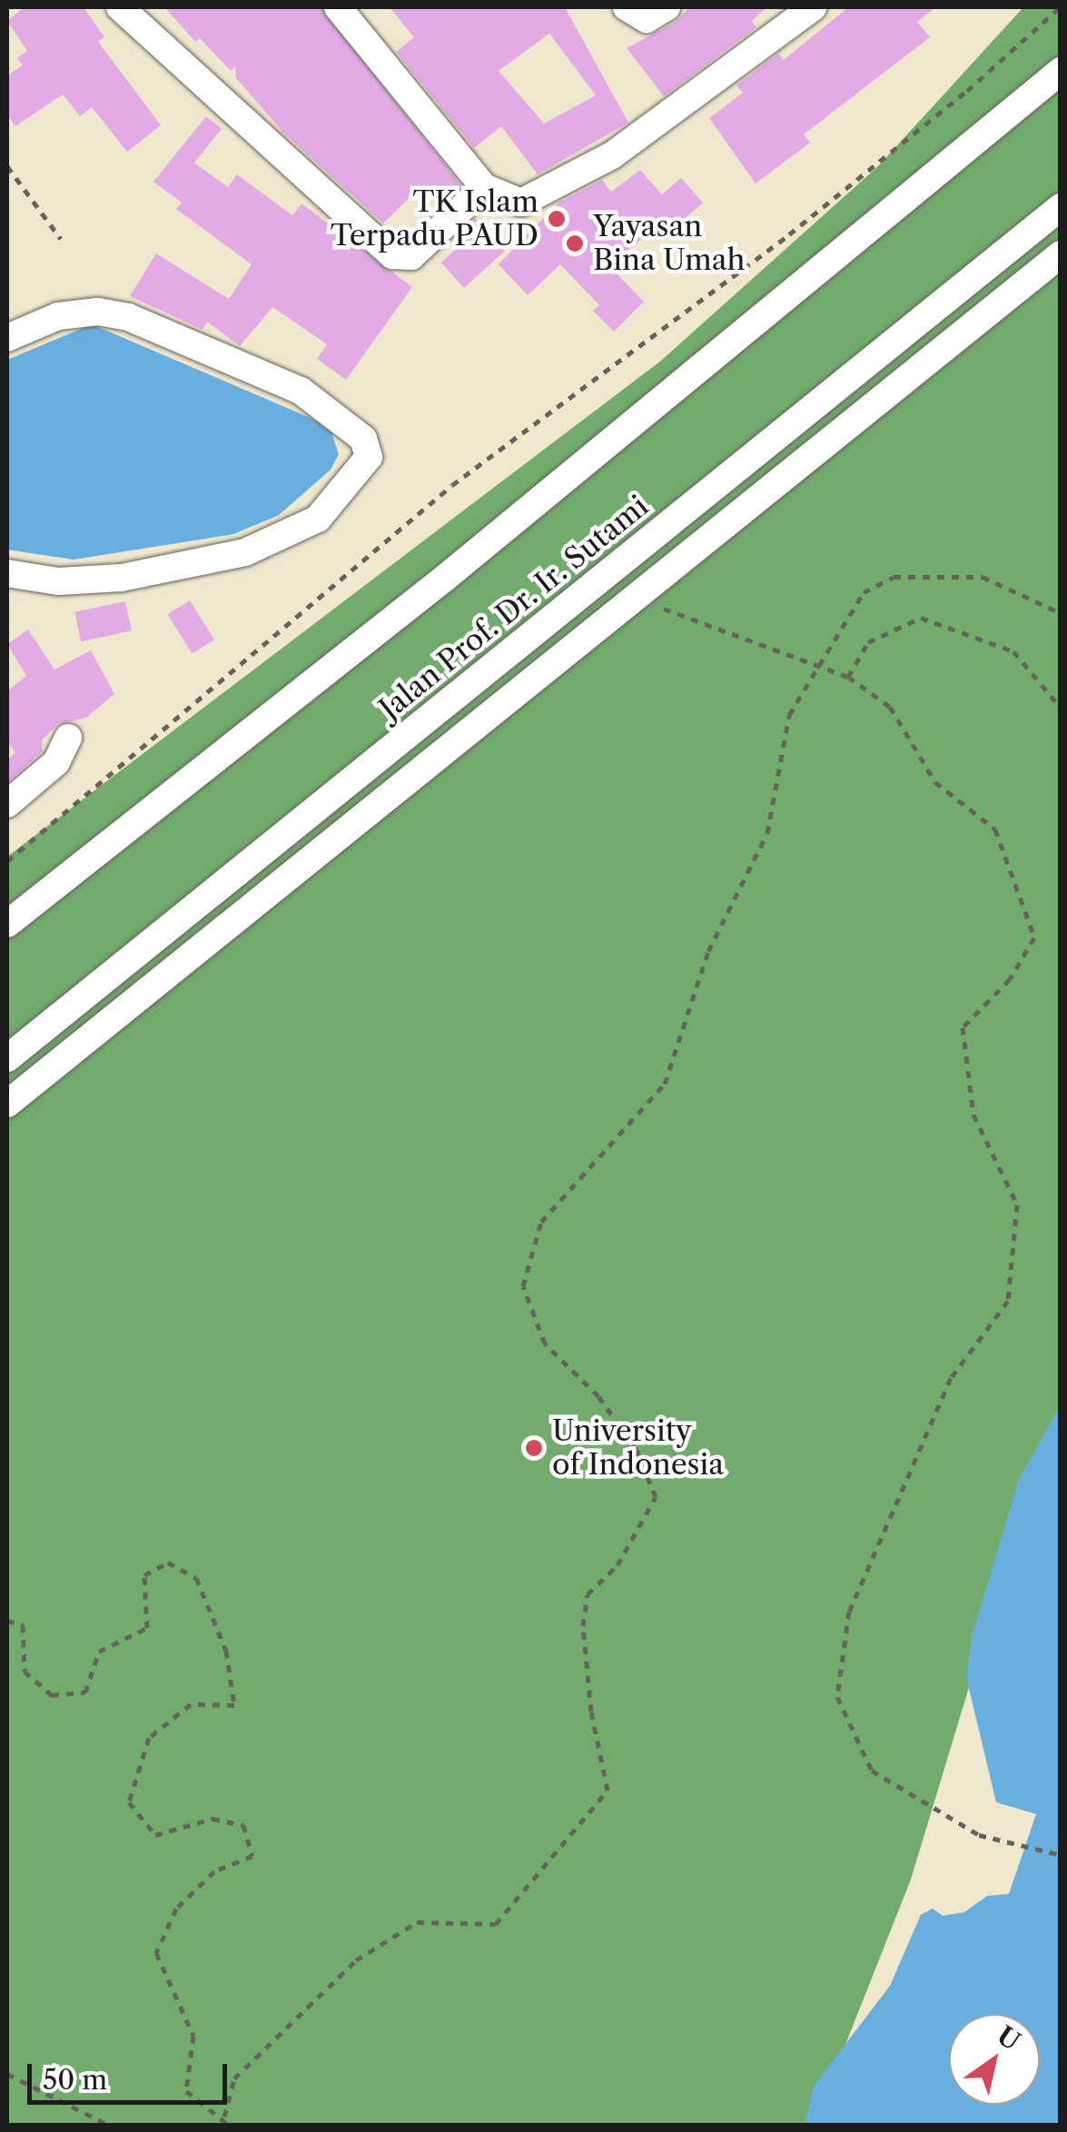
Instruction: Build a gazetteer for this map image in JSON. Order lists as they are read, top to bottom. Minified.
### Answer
{"streets":{"street":["Jalan Prof. Dr. Ir. Sutami"]},"places":["TK Islam Terpadu PAUD","Yayasan Bina Umah","University of Indonesia"],"scale_bar":"50 m","north":"top right"}
